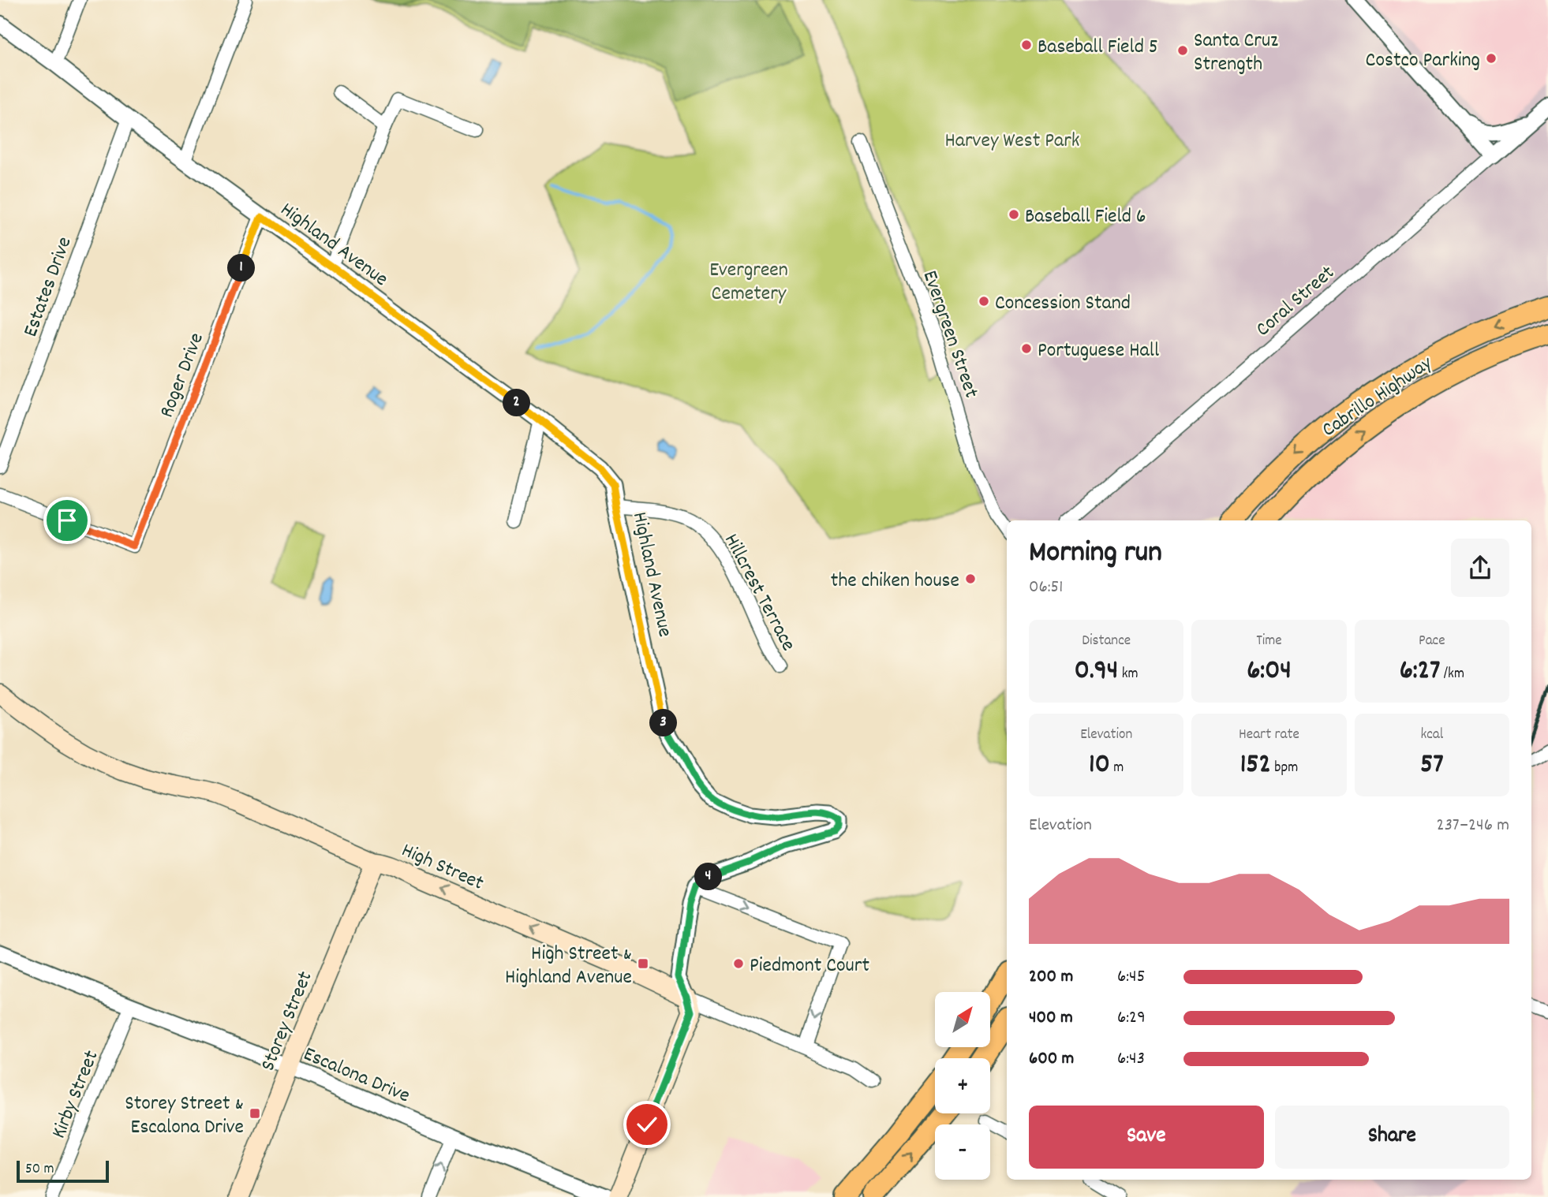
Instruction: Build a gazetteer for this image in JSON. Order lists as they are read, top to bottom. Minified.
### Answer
{"streets":{"highway":["Cabrillo Highway"],"main road":["High Street","Storey Street"],"street":["Highland Avenue","Estates Drive","Coral Street","Evergreen Street","Roger Drive","Hillcrest Terrace","Escalona Drive","Kirby Street"]},"crossings":[["Highland Avenue","Estates Drive"],["Highland Avenue","Roger Drive"],["Highland Avenue","Hillcrest Terrace"],["High Street","Storey Street"],["Storey Street","Escalona Drive"],["Escalona Drive","Kirby Street"]],"one_way":["High Street"],"parks":["Harvey West Park","Evergreen Cemetery"],"places":{"other":["Baseball Field 5","Santa Cruz Strength","Costco Parking","Baseball Field 6","Concession Stand","Portuguese Hall","the chiken house","Piedmont Court"],"transit":["High Street & Highland Avenue","Storey Street & Escalona Drive"]},"scale_bar":"50 m","north":"top right","page":{"pins":["1","2","3","4"],"heading":["Morning run","06:51"],"stats":[["Distance","0.94 km"],["Time","6:04"],["Pace","6:27 /km"],["Elevation","10 m"],["Heart rate","152 bpm"],["kcal","57"]],"chart":["Elevation","237–246 m"],"list":[{"name":"200 m","note":"6:45"},{"name":"400 m","note":"6:29"},{"name":"600 m","note":"6:43"}],"map_buttons":["+","−"],"buttons":["Save","Share"],"scale":"50 m"}}
